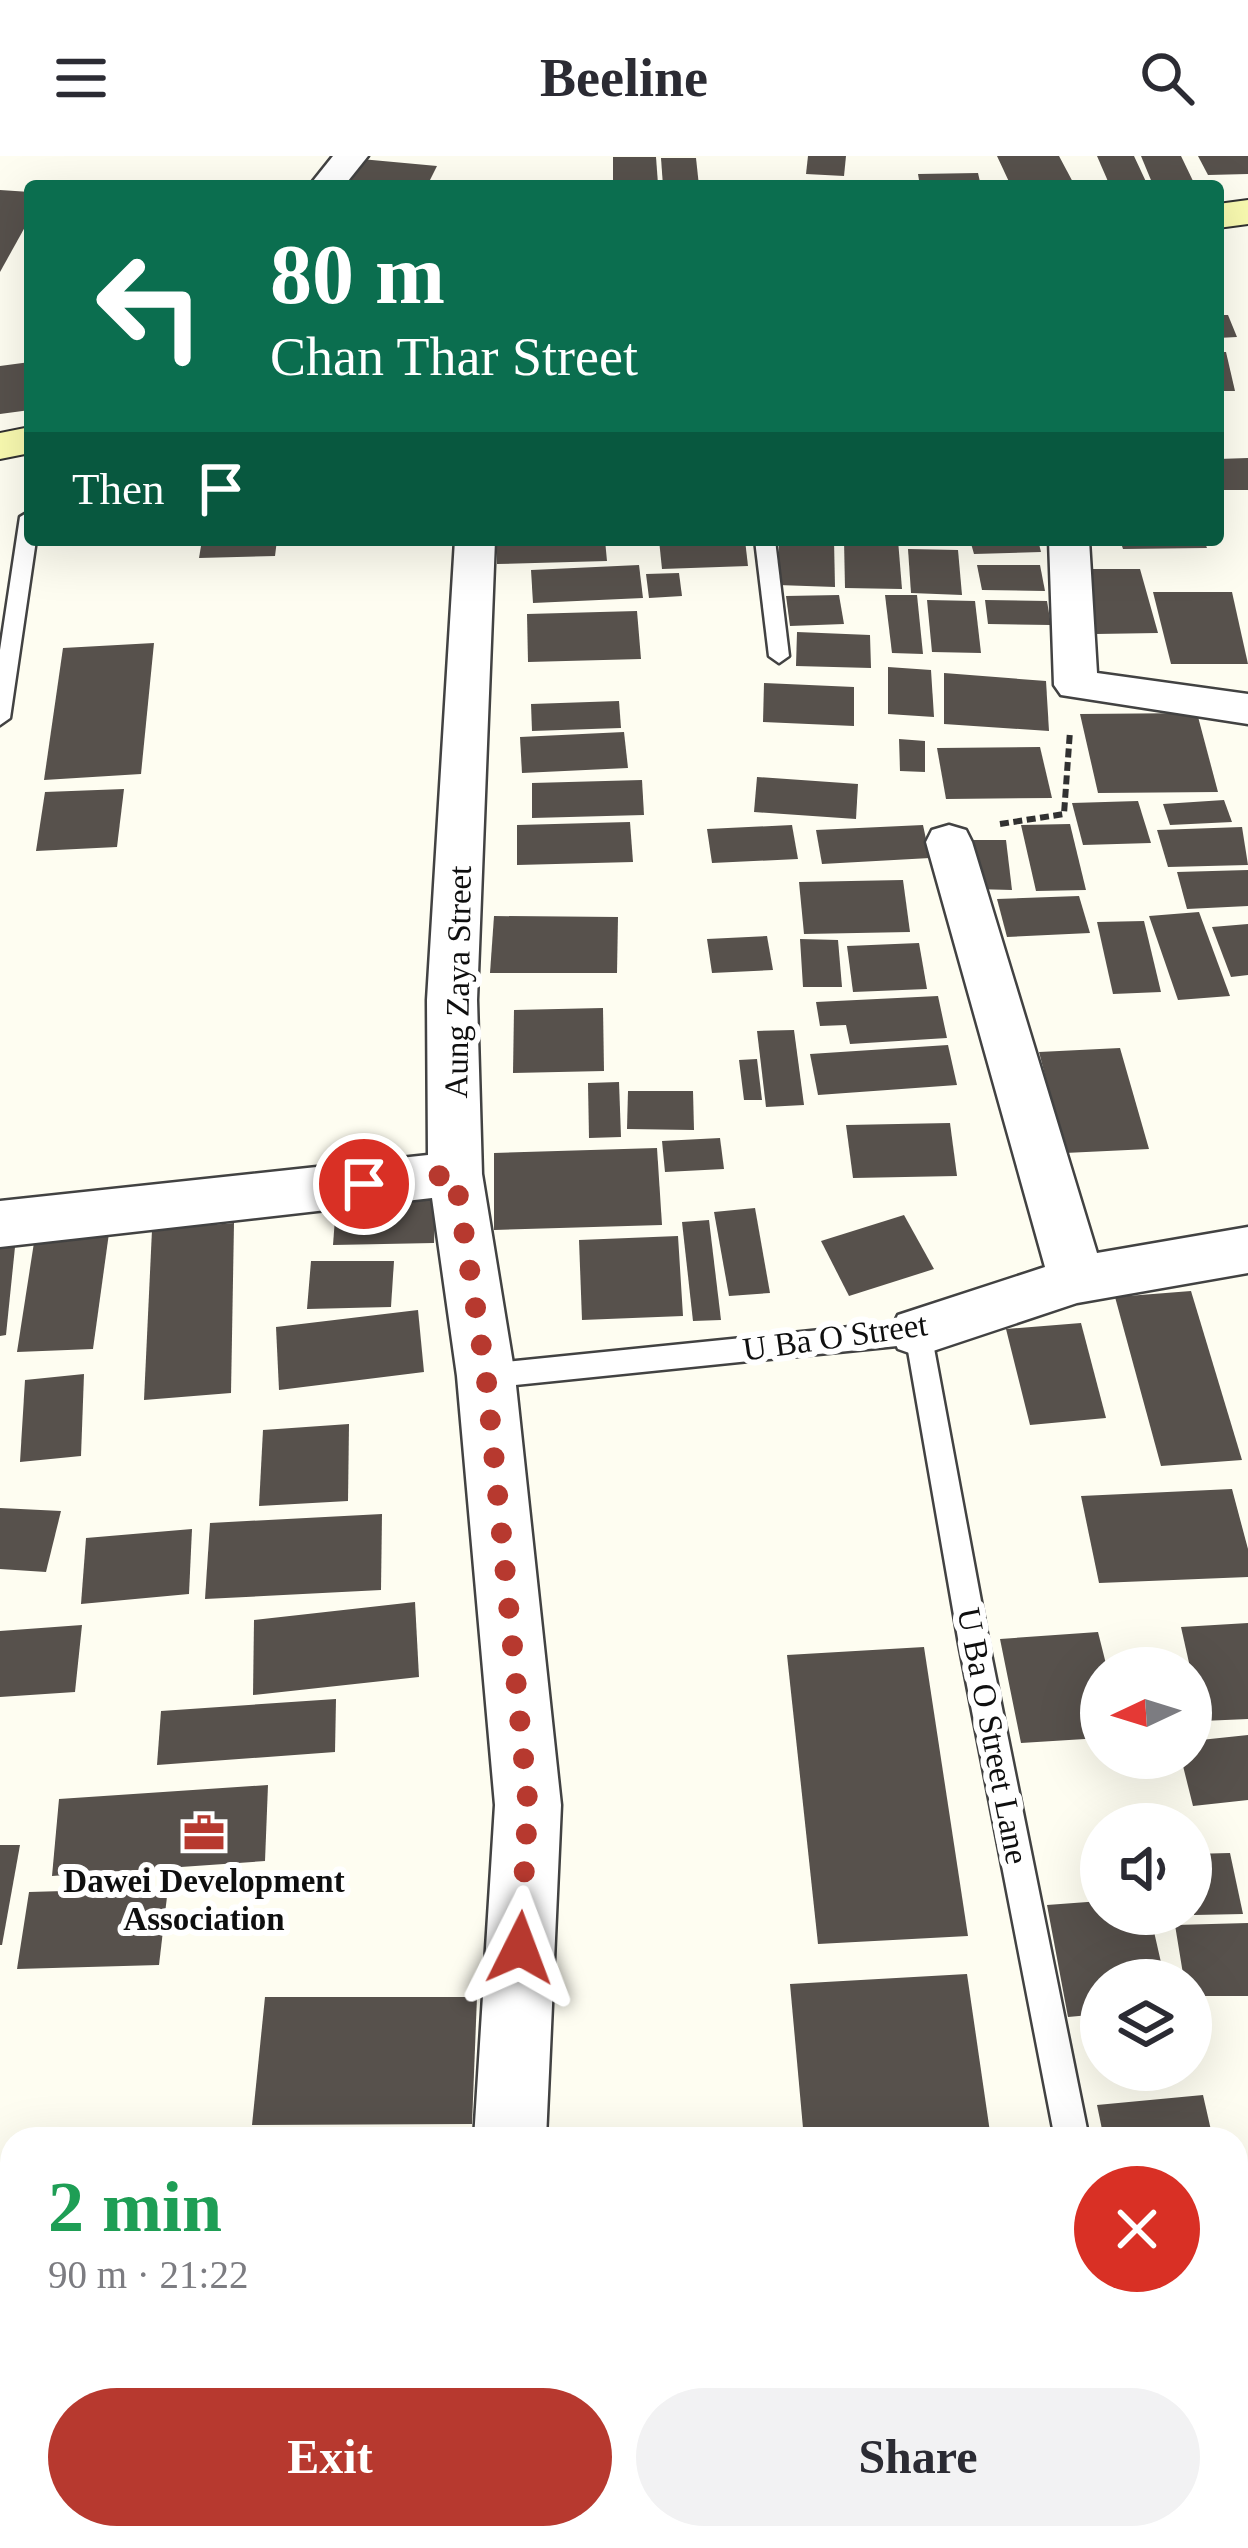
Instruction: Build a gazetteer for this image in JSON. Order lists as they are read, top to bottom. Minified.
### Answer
{"streets":{"street":["Aung Zaya Street","U Ba O Street"],"lane":["U Ba O Street Lane"]},"crossings":[["Aung Zaya Street","U Ba O Street"],["U Ba O Street","U Ba O Street Lane"]],"places":{"office":["Dawei Development Association"]},"north":"left","page":{"header":"Beeline","turn":["80 m","Chan Thar Street"],"then":"Then","heading":["2 min","90 m · 21:22"],"buttons":["Exit","Share"]}}
